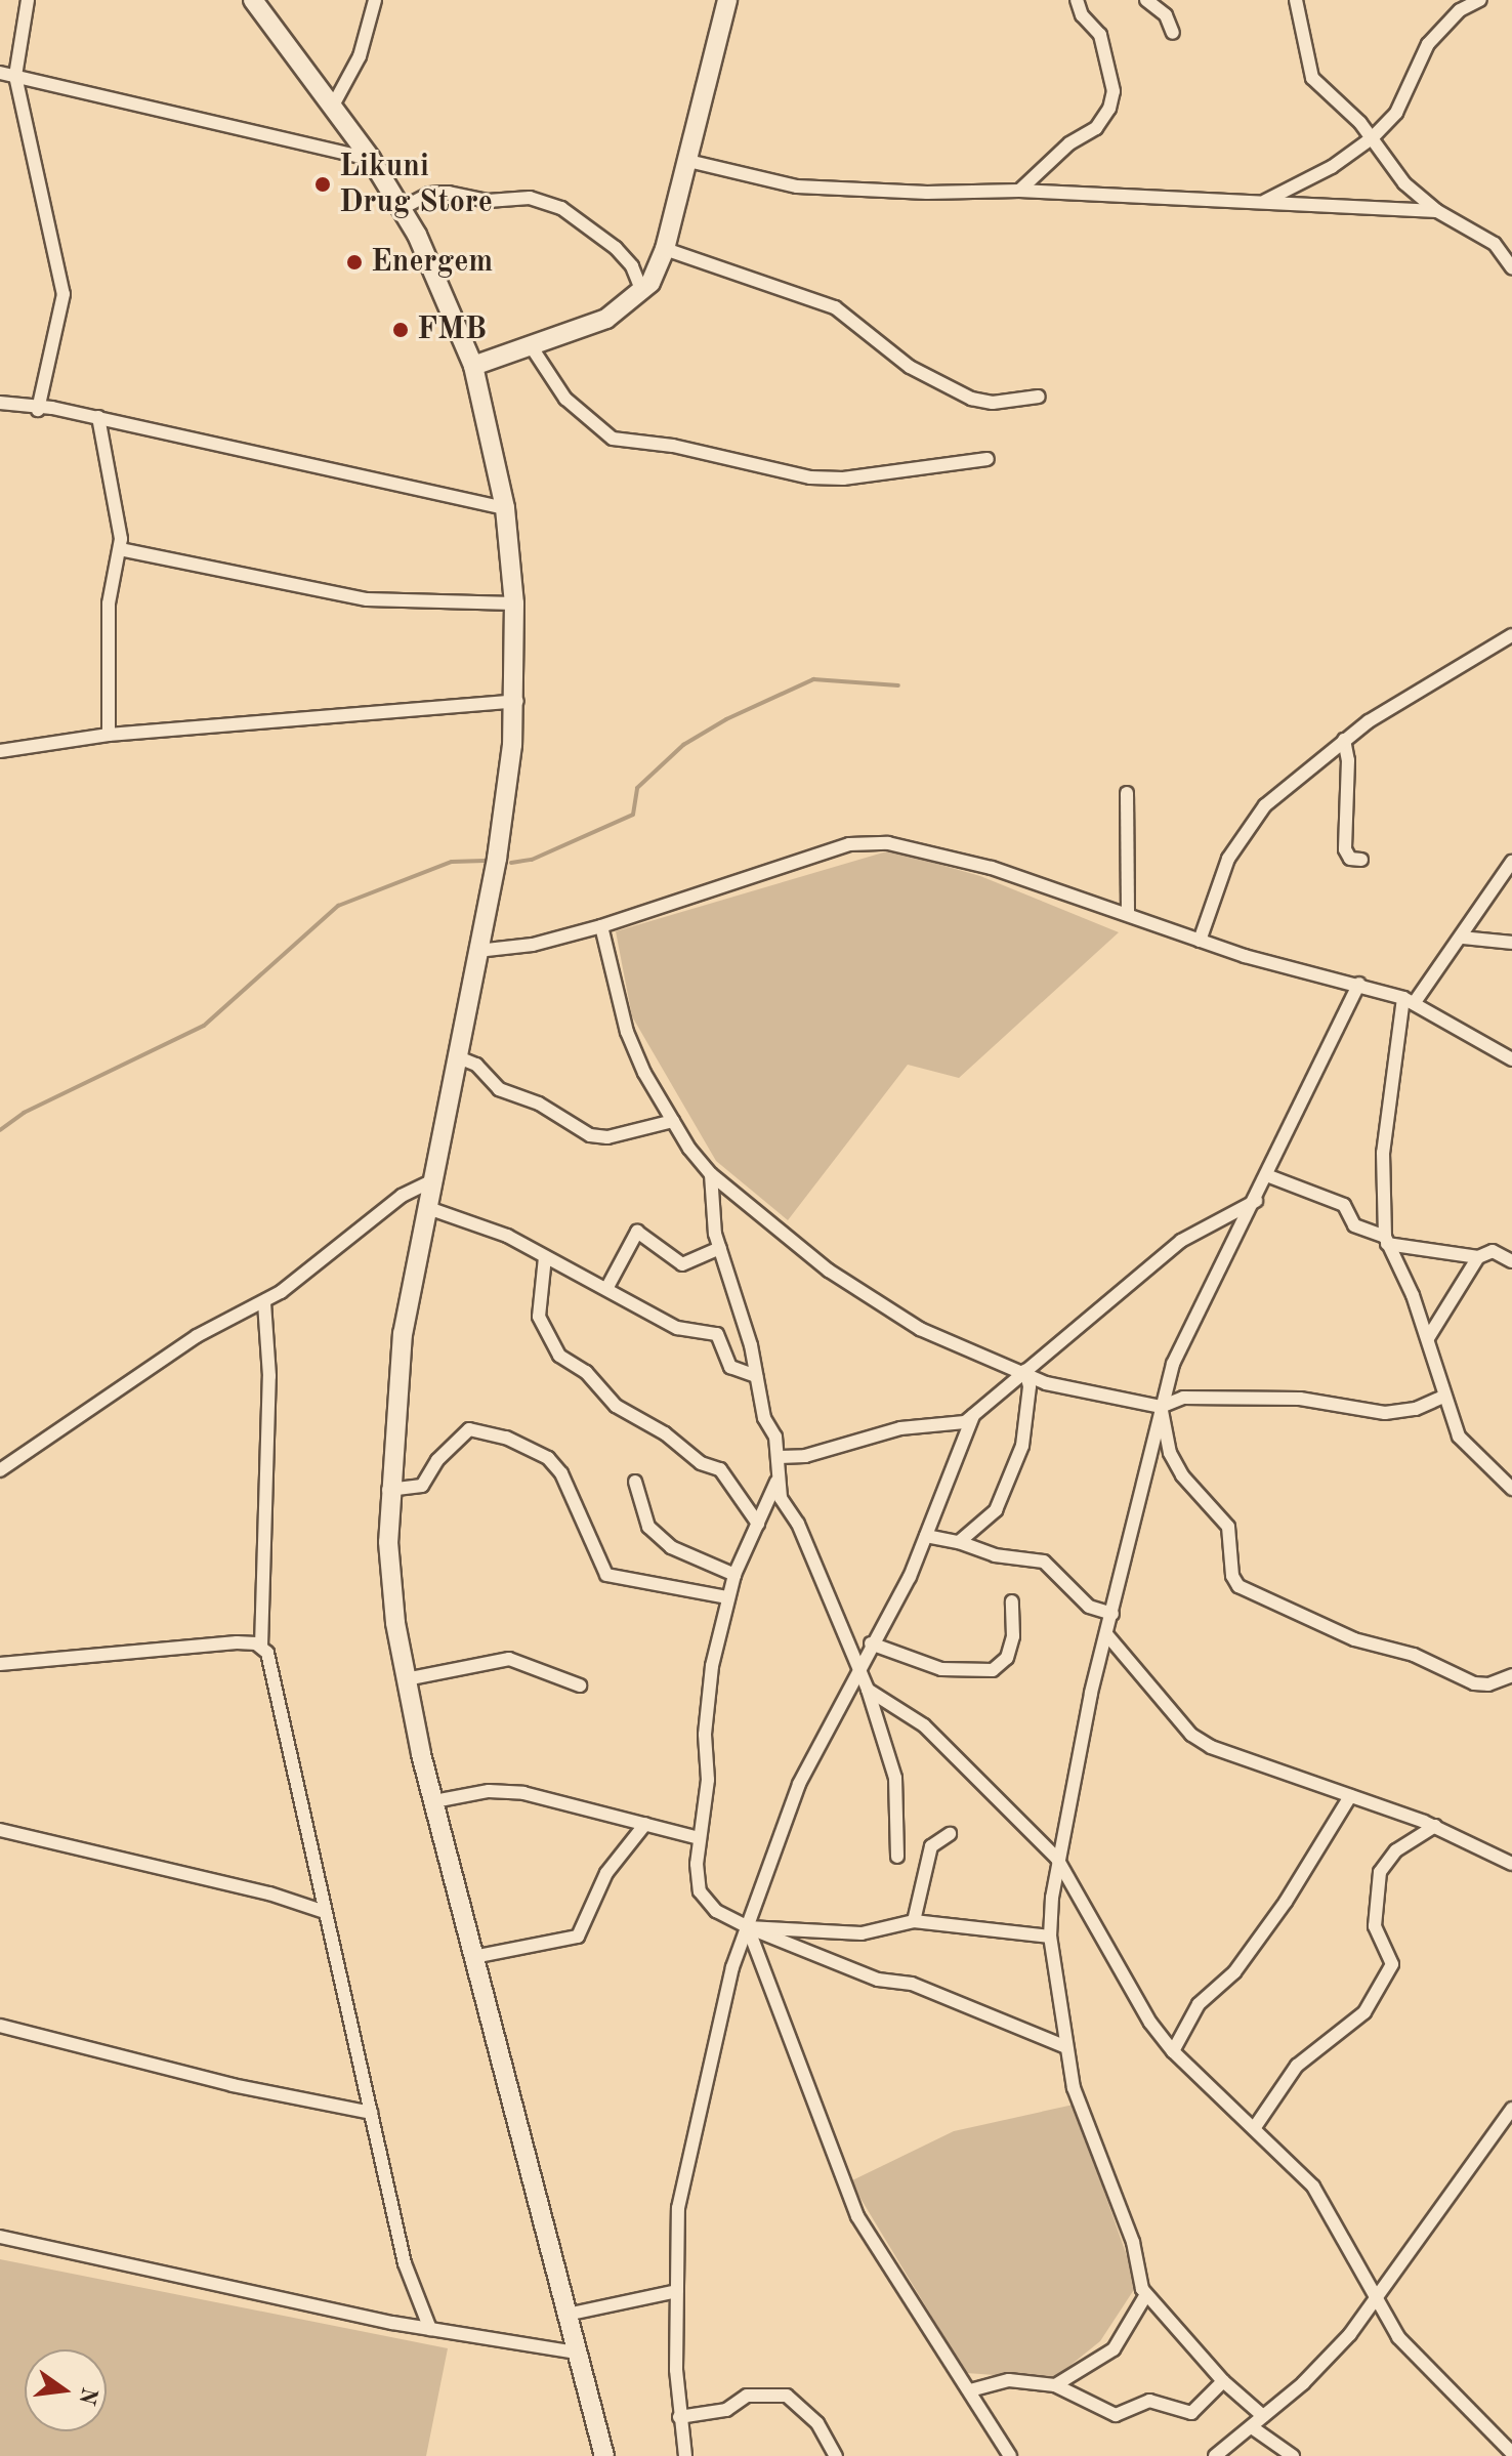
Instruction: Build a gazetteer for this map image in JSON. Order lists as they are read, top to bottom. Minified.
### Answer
{"places":["Likuni Drug Store","Energem","FMB"],"north":"right"}
